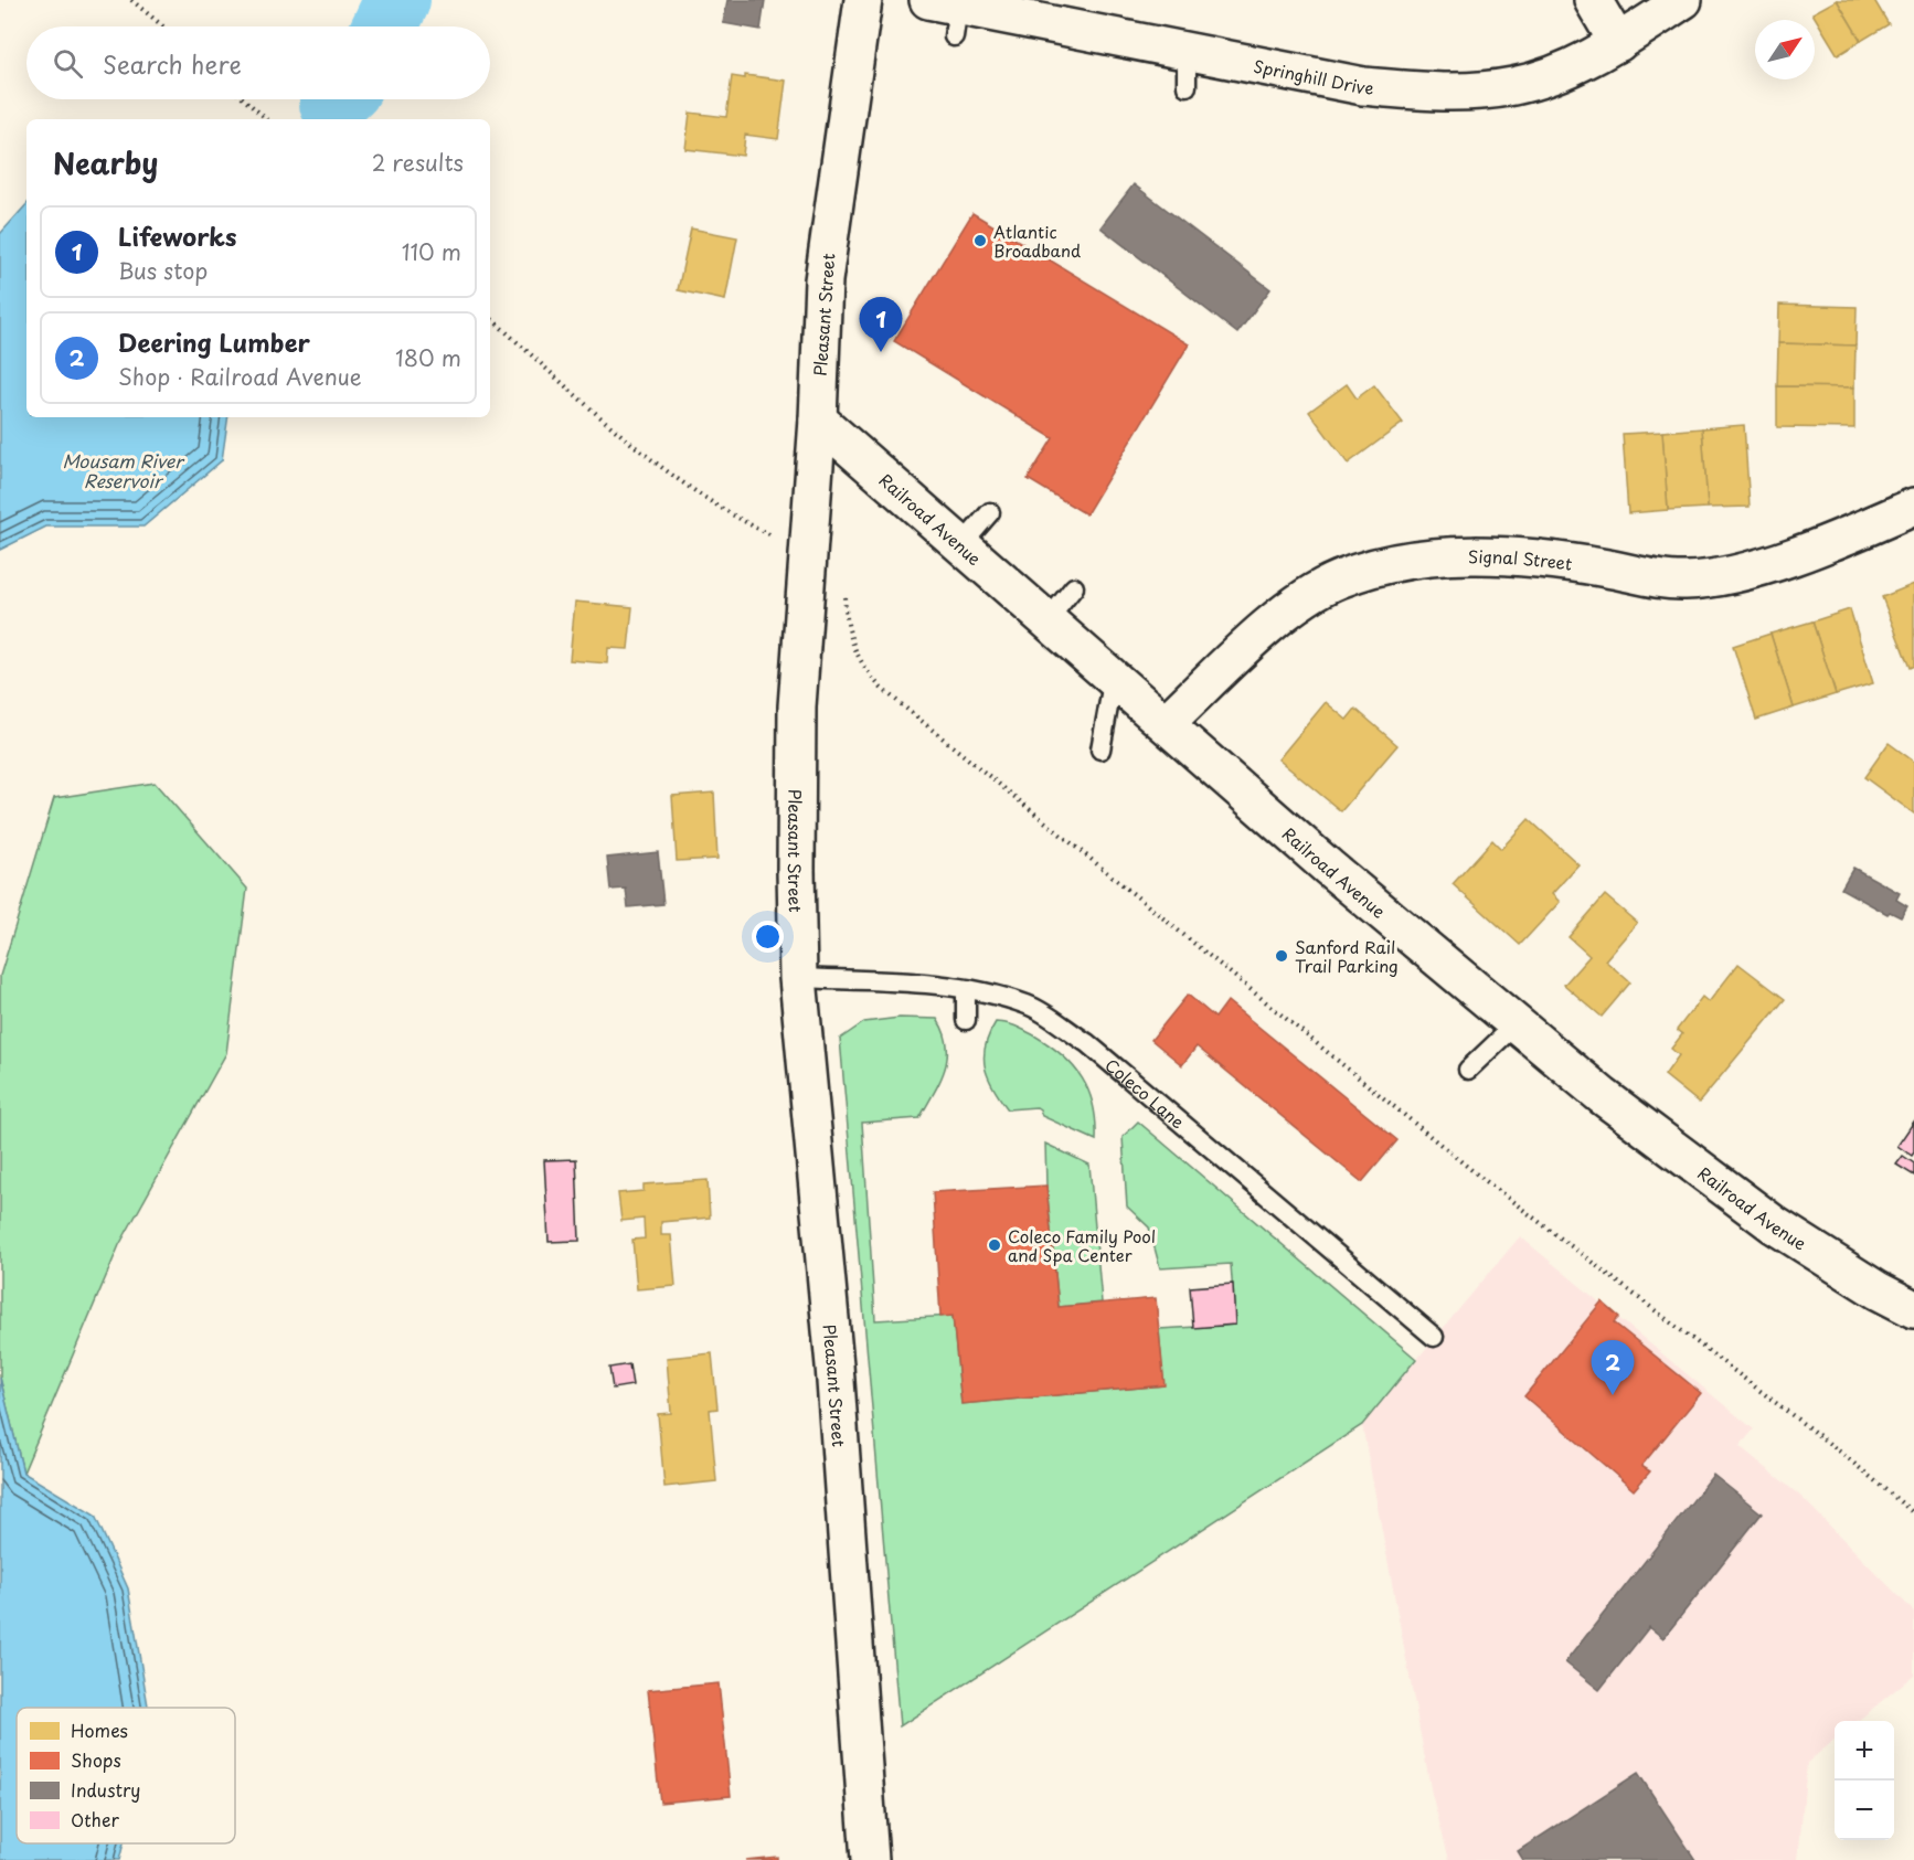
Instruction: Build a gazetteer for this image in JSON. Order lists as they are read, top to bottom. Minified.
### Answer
{"streets":{"street":["Springhill Drive","Pleasant Street","Railroad Avenue","Signal Street"],"lane":["Coleco Lane"]},"crossings":[["Pleasant Street","Railroad Avenue"],["Pleasant Street","Coleco Lane"],["Railroad Avenue","Signal Street"]],"water":["Mousam River Reservoir"],"places":["Atlantic Broadband","Sanford Rail Trail Parking","Coleco Family Pool and Spa Center"],"legend":["Homes","Shops","Industry","Other"],"north":"top right","page":{"search":"Search here","heading":["Nearby","2 results"],"list":[{"mark":"1","name":"Lifeworks","note":"Bus stop","value":"110 m"},{"mark":"2","name":"Deering Lumber","note":"Shop · Railroad Avenue","value":"180 m"}],"pins":["1","2"],"map_buttons":["+","−"]}}
